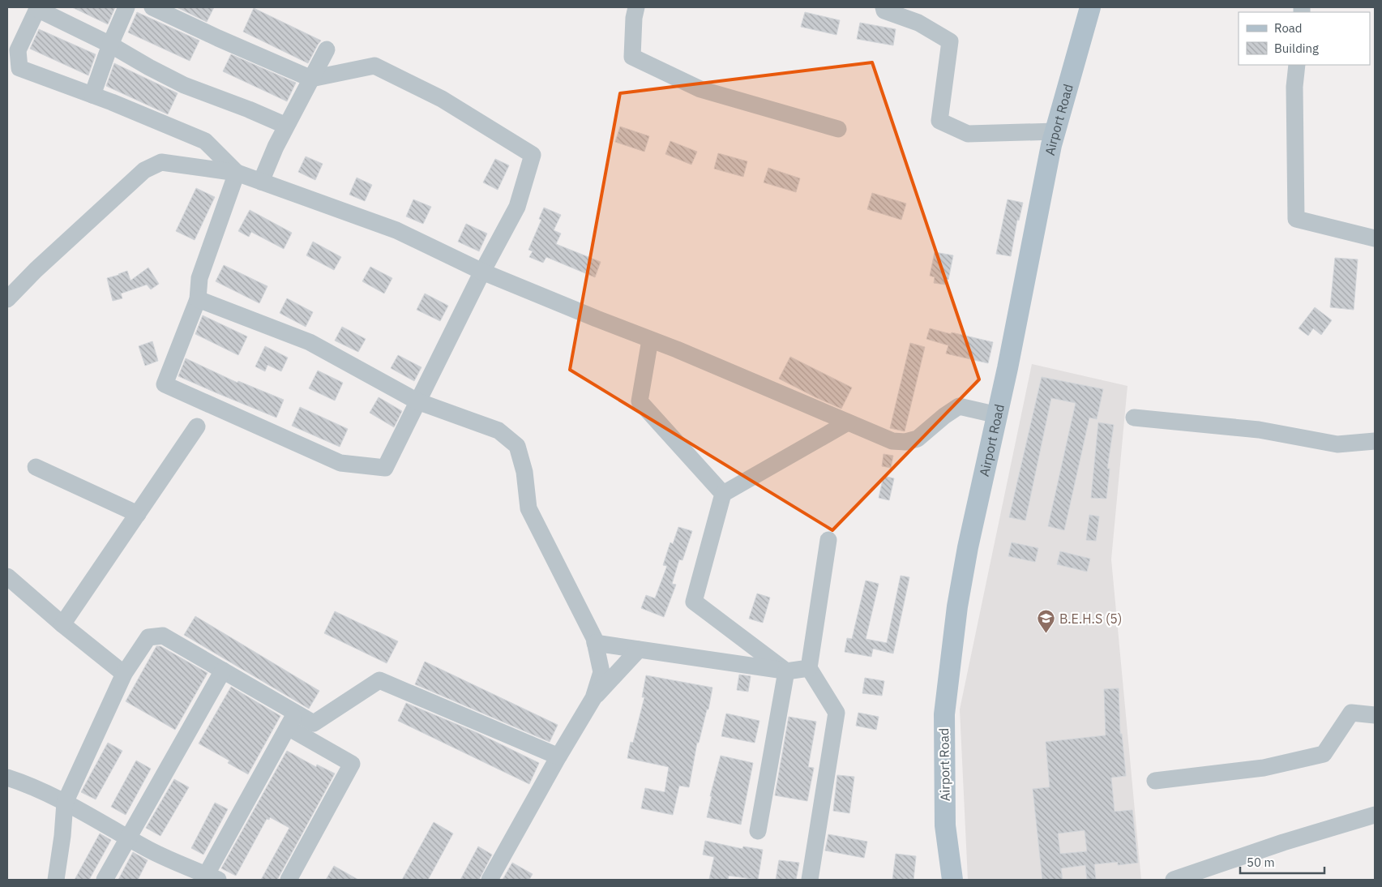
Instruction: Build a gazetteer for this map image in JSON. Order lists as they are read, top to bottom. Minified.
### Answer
{"streets":{"main road":["Airport Road"]},"places":{"school or university":["B.E.H.S (5)"]},"legend":["Road","Building"],"scale_bar":"50 m"}
